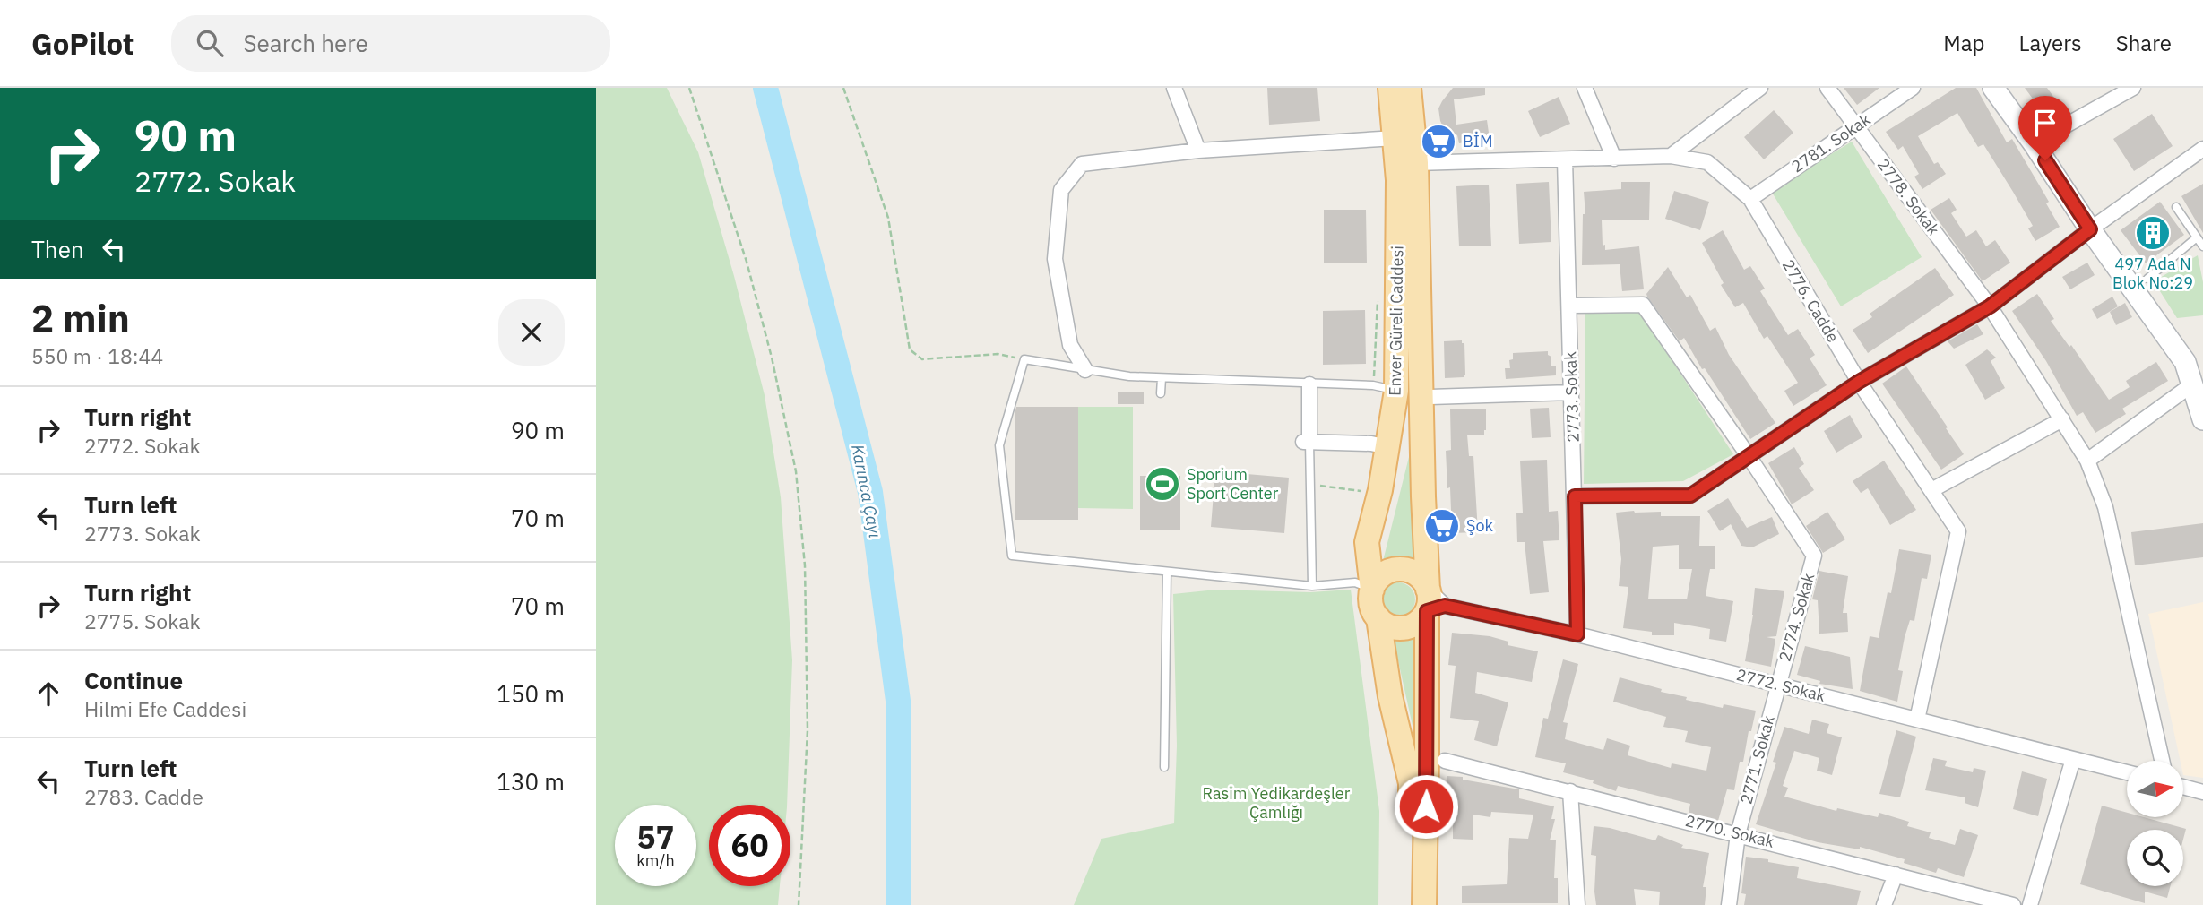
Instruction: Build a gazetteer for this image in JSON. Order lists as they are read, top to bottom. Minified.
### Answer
{"streets":{"main road":["Enver Güreli Caddesi"],"street":["2781. Sokak","2778. Sokak","2776. Cadde","2773. Sokak","2774. Sokak","2772. Sokak","2771. Sokak","2770. Sokak"]},"crossings":[["2781. Sokak","2778. Sokak"],["2781. Sokak","2776. Cadde"],["2776. Cadde","Enver Güreli Caddesi"],["2776. Cadde","2773. Sokak"],["2776. Cadde","2772. Sokak"],["Enver Güreli Caddesi","2772. Sokak"],["2773. Sokak","2774. Sokak"],["2773. Sokak","2772. Sokak"],["2774. Sokak","2772. Sokak"],["2774. Sokak","2771. Sokak"],["2772. Sokak","2771. Sokak"],["2771. Sokak","2770. Sokak"]],"water":["Karınca Çayı"],"parks":["Rasim Yedikardeşler Çamlığı"],"places":{"supermarket":["BİM","Şok"],"building":["497 Ada N Blok No:29"],"sports":["Sporium Sport Center"]},"north":"right","page":{"header":"GoPilot","search":"Search here","nav":["Map","Layers","Share"],"turn":["90 m","2772. Sokak"],"then":"Then","heading":["2 min","550 m · 18:44"],"list":[{"name":"Turn right","note":"2772. Sokak","value":"90 m"},{"name":"Turn left","note":"2773. Sokak","value":"70 m"},{"name":"Turn right","note":"2775. Sokak","value":"70 m"},{"name":"Continue","note":"Hilmi Efe Caddesi","value":"150 m"},{"name":"Turn left","note":"2783. Cadde","value":"130 m"}],"speed":"57 km/h","limit":"60"}}
